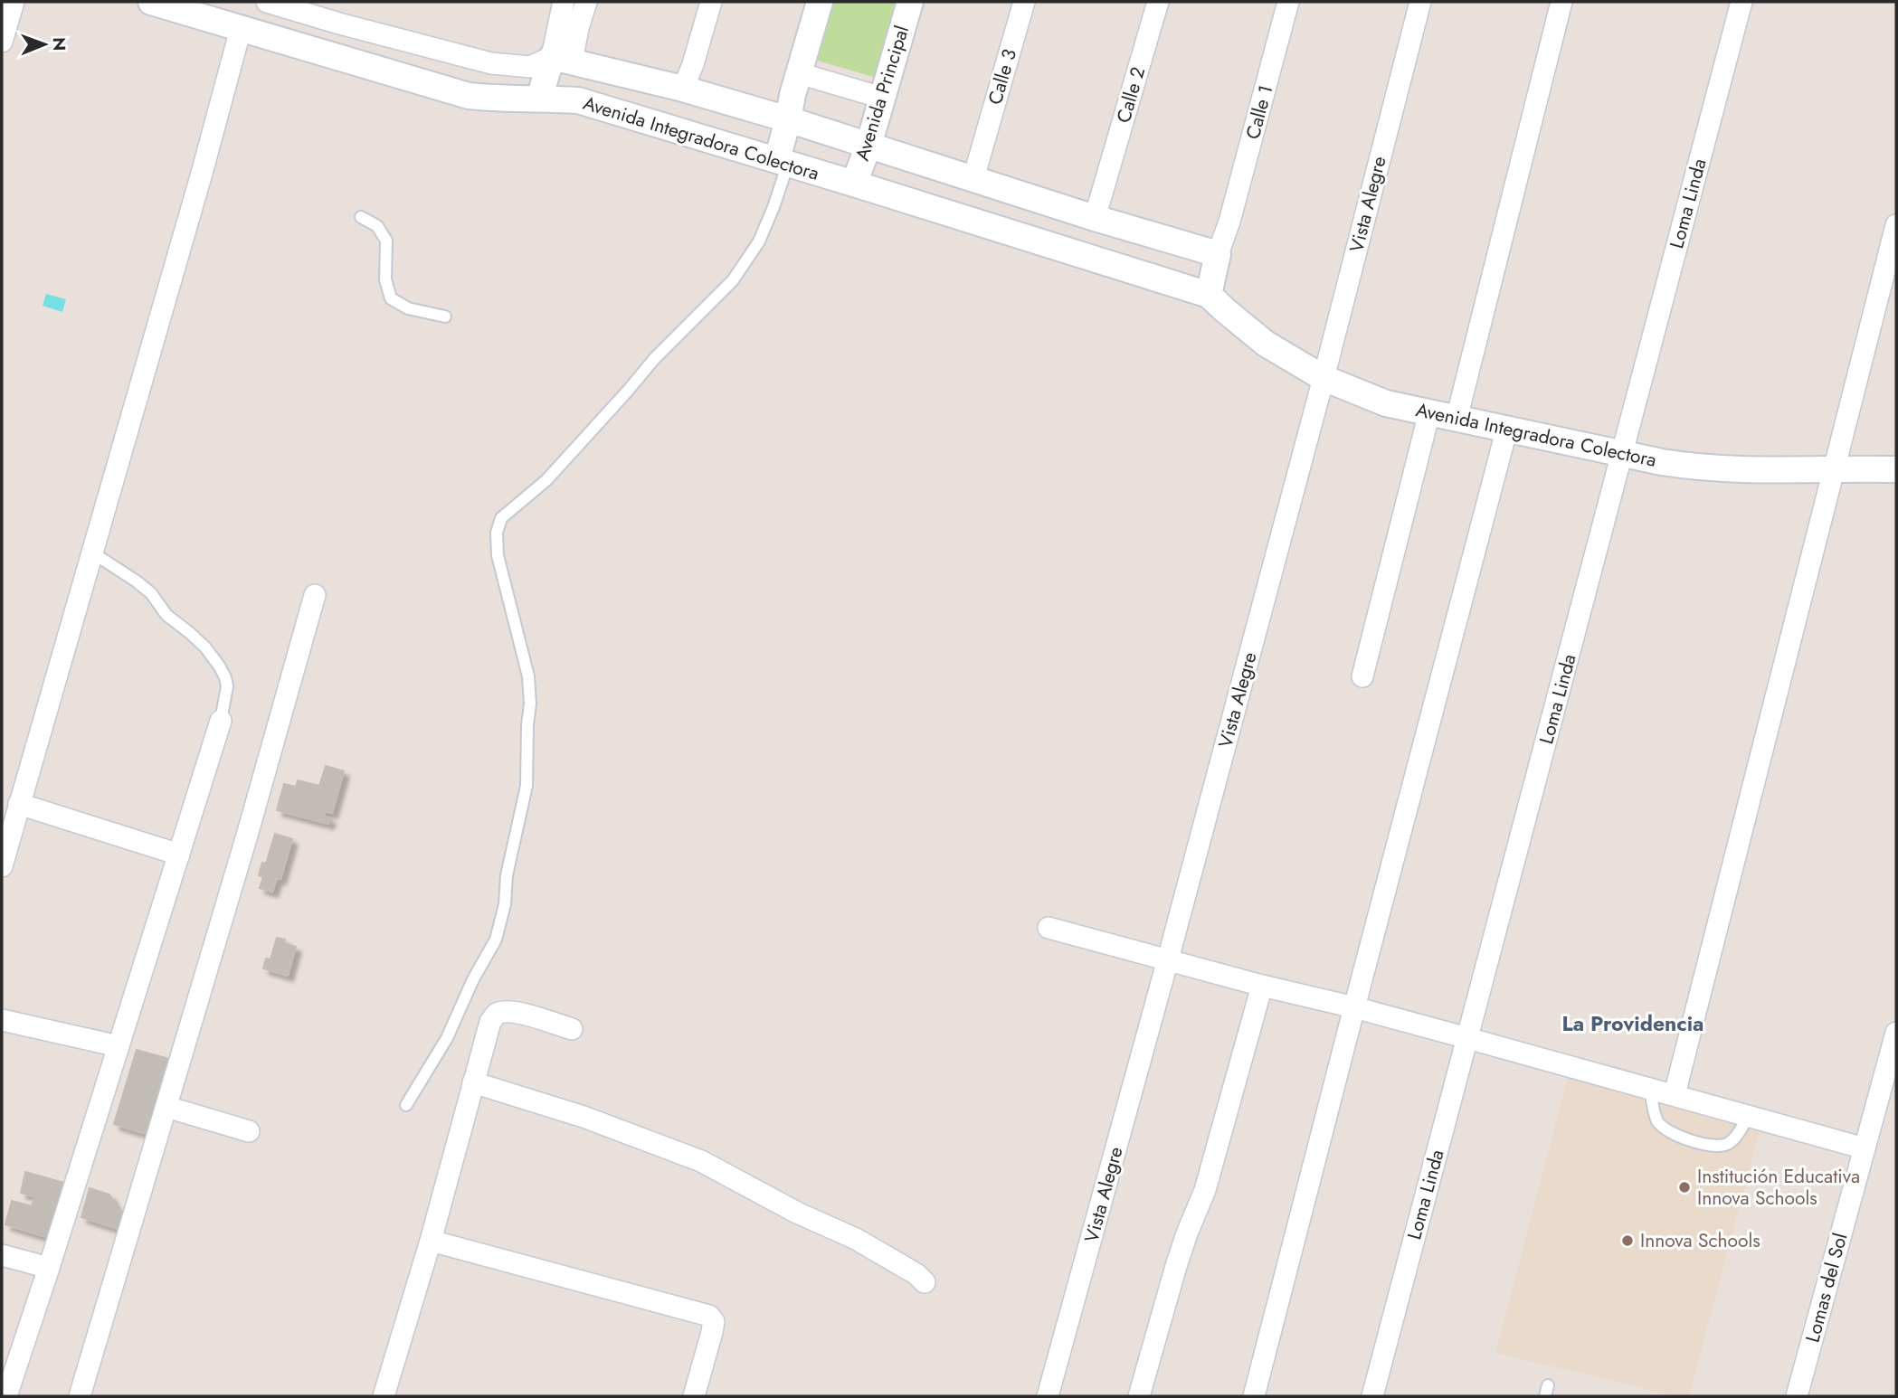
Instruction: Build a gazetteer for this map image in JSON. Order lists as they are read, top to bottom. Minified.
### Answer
{"streets":{"street":["Calle 3","Avenida Principal","Calle 2","Calle 1","Avenida Integradora Colectora","Loma Linda","Vista Alegre","Lomas del Sol"]},"crossings":[["Calle 3","Avenida Integradora Colectora"],["Avenida Principal","Avenida Integradora Colectora"],["Calle 2","Avenida Integradora Colectora"],["Calle 1","Avenida Integradora Colectora"],["Avenida Integradora Colectora","Loma Linda"],["Avenida Integradora Colectora","Vista Alegre"]],"districts":["La Providencia"],"places":["Institución Educativa Innova Schools","Innova Schools"],"north":"right"}
